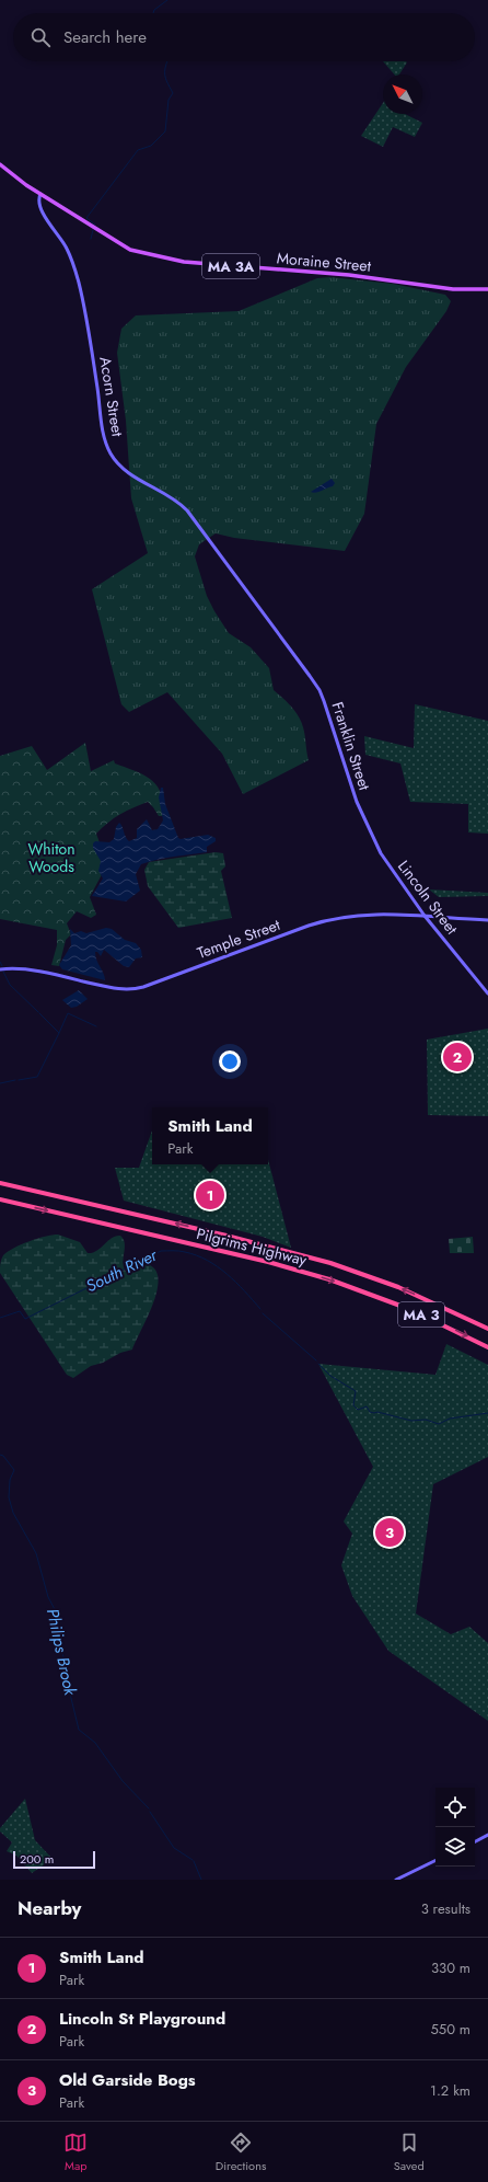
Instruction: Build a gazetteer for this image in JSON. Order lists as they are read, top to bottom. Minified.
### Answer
{"streets":{"highway":["Pilgrims Highway","MA 3"],"main road":["Moraine Street","MA 3A","Acorn Street","Franklin Street","Lincoln Street","Temple Street"]},"crossings":[["Moraine Street","Acorn Street"],["Acorn Street","Franklin Street"],["Franklin Street","Lincoln Street"],["Lincoln Street","Temple Street"]],"water":["South River","Philips Brook"],"parks":["Whiton Woods"],"scale_bar":"200 m","north":"top left","page":{"search":"Search here","pins":["2","1","3"],"popup":["Smith Land","Park"],"scale":"200 m","heading":["Nearby","3 results"],"list":[{"mark":"1","name":"Smith Land","note":"Park","value":"330 m"},{"mark":"2","name":"Lincoln St Playground","note":"Park","value":"550 m"},{"mark":"3","name":"Old Garside Bogs","note":"Park","value":"1.2 km"}],"nav":["Map","Directions","Saved"]}}
